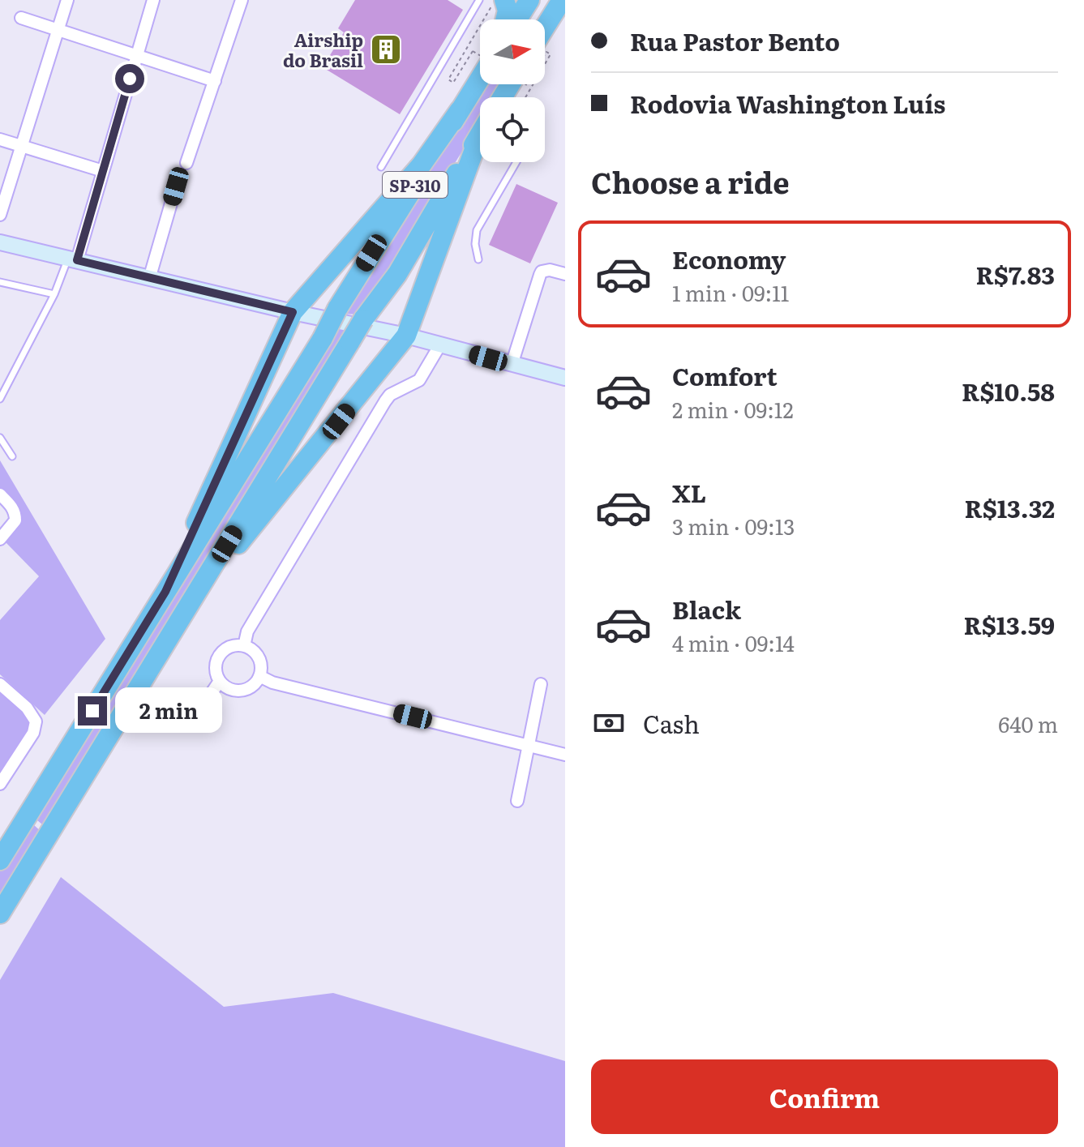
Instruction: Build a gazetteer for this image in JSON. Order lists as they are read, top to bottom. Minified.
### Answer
{"streets":{"highway":["SP-310"]},"places":{"building":["Airship do Brasil"]},"north":"right","page":{"banner":["Rua Pastor Bento","Rodovia Washington Luís"],"heading":"Choose a ride","list":[{"name":"Economy","note":"1 min · 09:11","value":"R$7.83"},{"name":"Comfort","note":"2 min · 09:12","value":"R$10.58"},{"name":"XL","note":"3 min · 09:13","value":"R$13.32"},{"name":"Black","note":"4 min · 09:14","value":"R$13.59"}],"bubble":"2 min","pay":["Cash","640 m"],"buttons":"Confirm"}}
